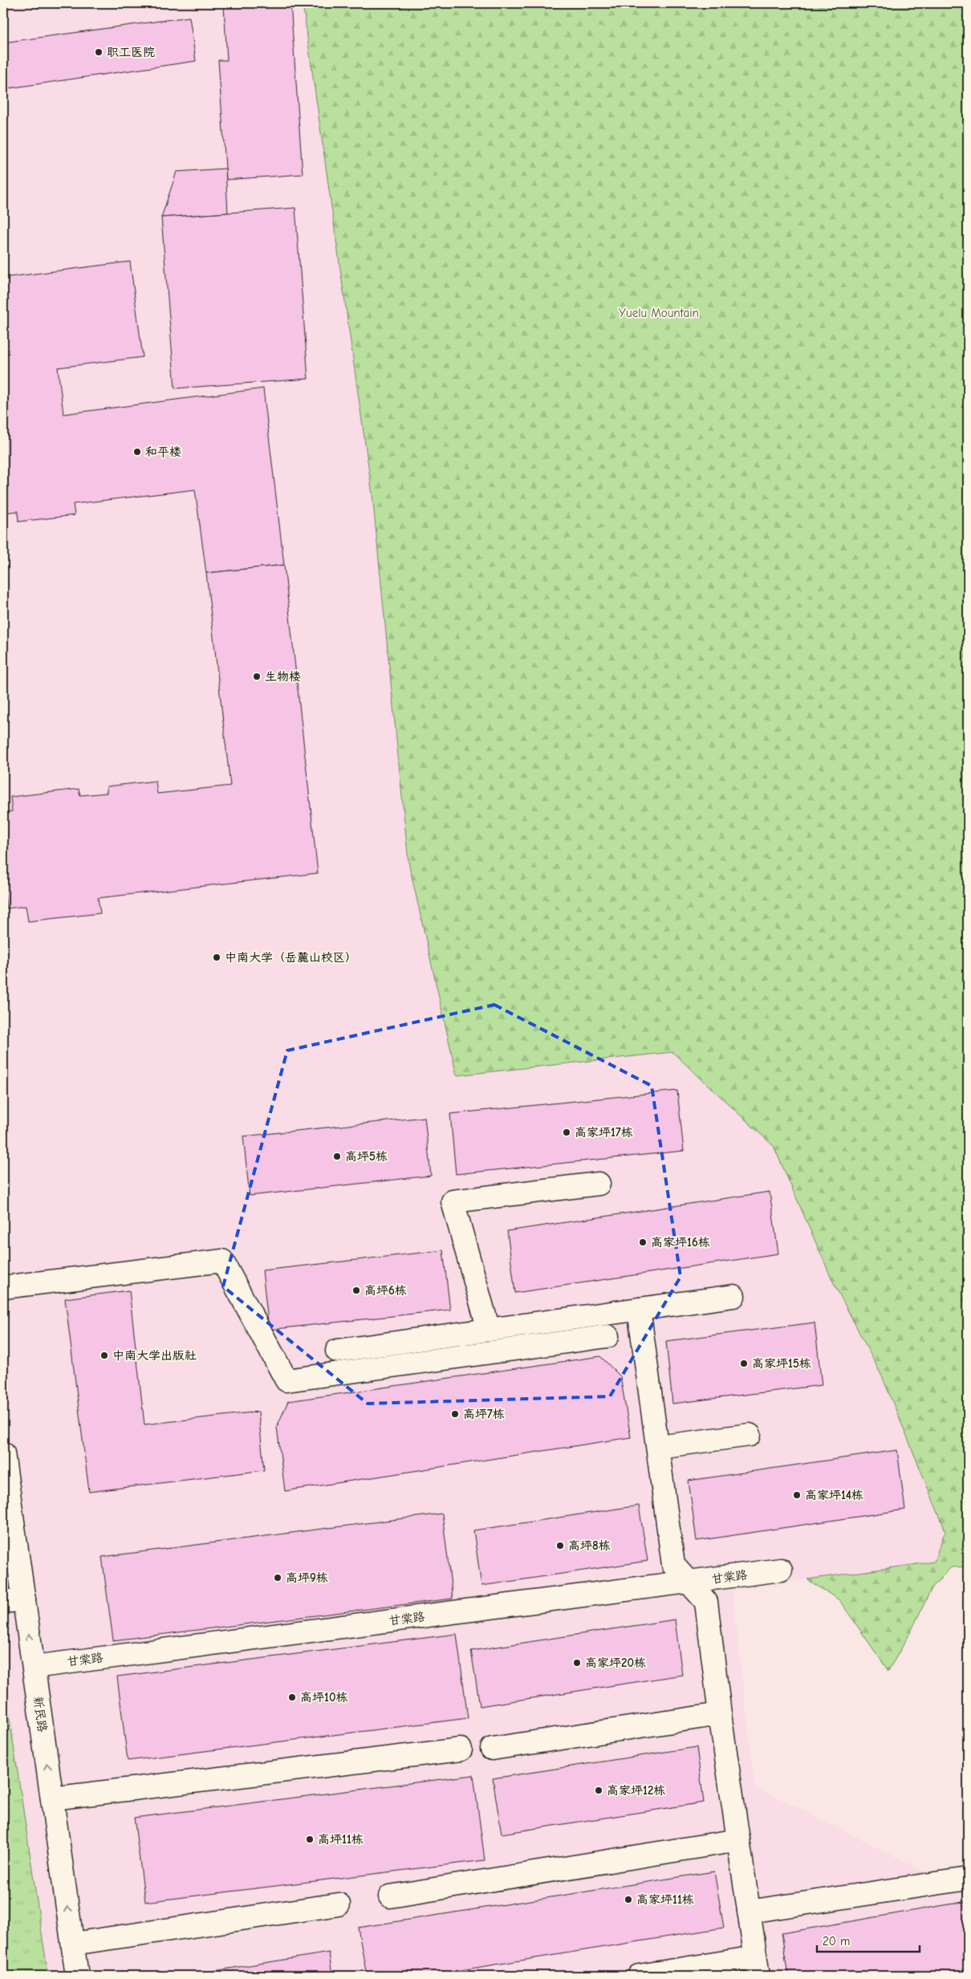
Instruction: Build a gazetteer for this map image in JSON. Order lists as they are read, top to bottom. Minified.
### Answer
{"streets":{"street":["甘棠路","新民路"]},"crossings":[["甘棠路","新民路"]],"one_way":["新民路"],"parks":["Yuelu Mountain"],"places":["职工医院","和平楼","生物楼","中南大学（岳麓山校区）","高家坪17栋","高坪5栋","高家坪16栋","高坪6栋","中南大学出版社","高家坪15栋","高坪7栋","高家坪14栋","高坪8栋","高坪9栋","高家坪20栋","高坪10栋","高家坪12栋","高坪11栋","高家坪11栋"],"scale_bar":"20 m"}
